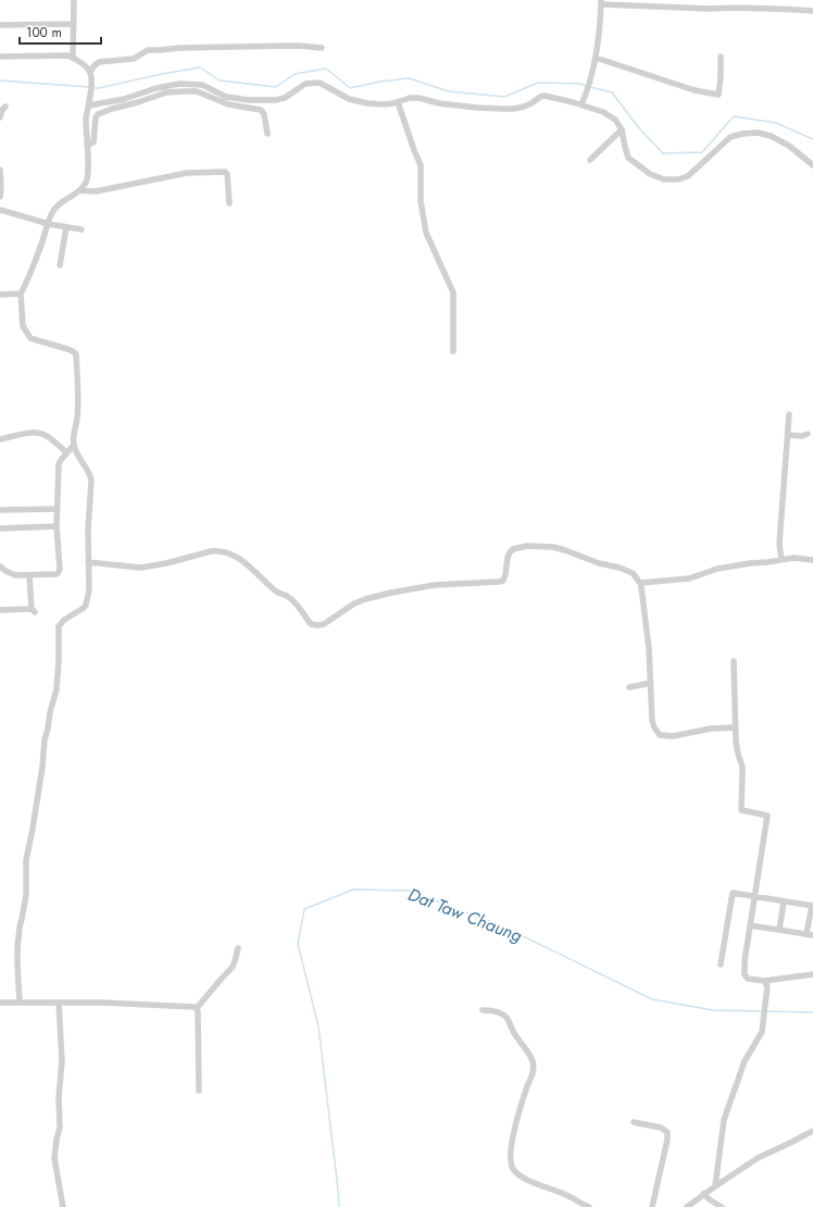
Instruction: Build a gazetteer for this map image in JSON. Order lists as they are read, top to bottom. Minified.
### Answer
{"water":["Dat Taw Chaung"],"scale_bar":"100 m"}
